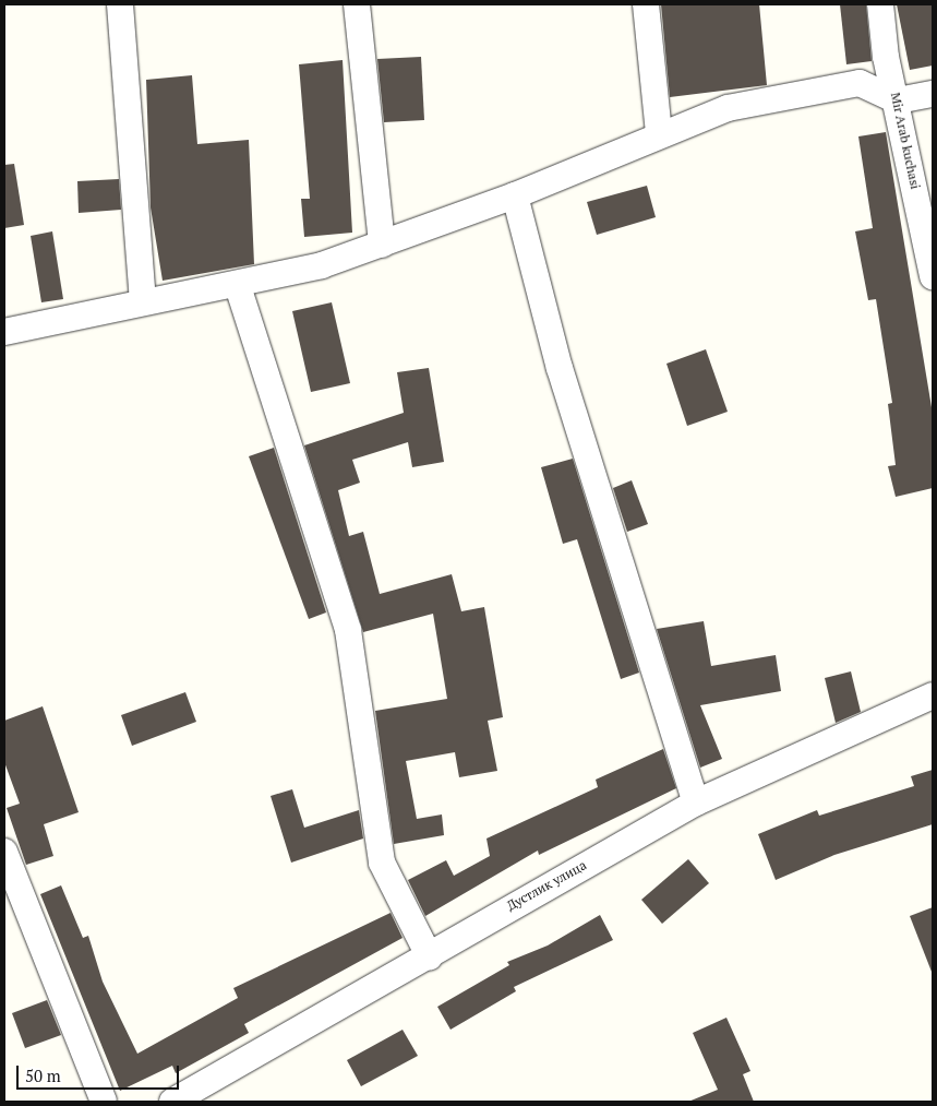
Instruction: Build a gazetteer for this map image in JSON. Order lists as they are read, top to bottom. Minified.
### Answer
{"streets":{"street":["Mir Arab kuchasi","Дустлик улица"]},"scale_bar":"50 m"}
